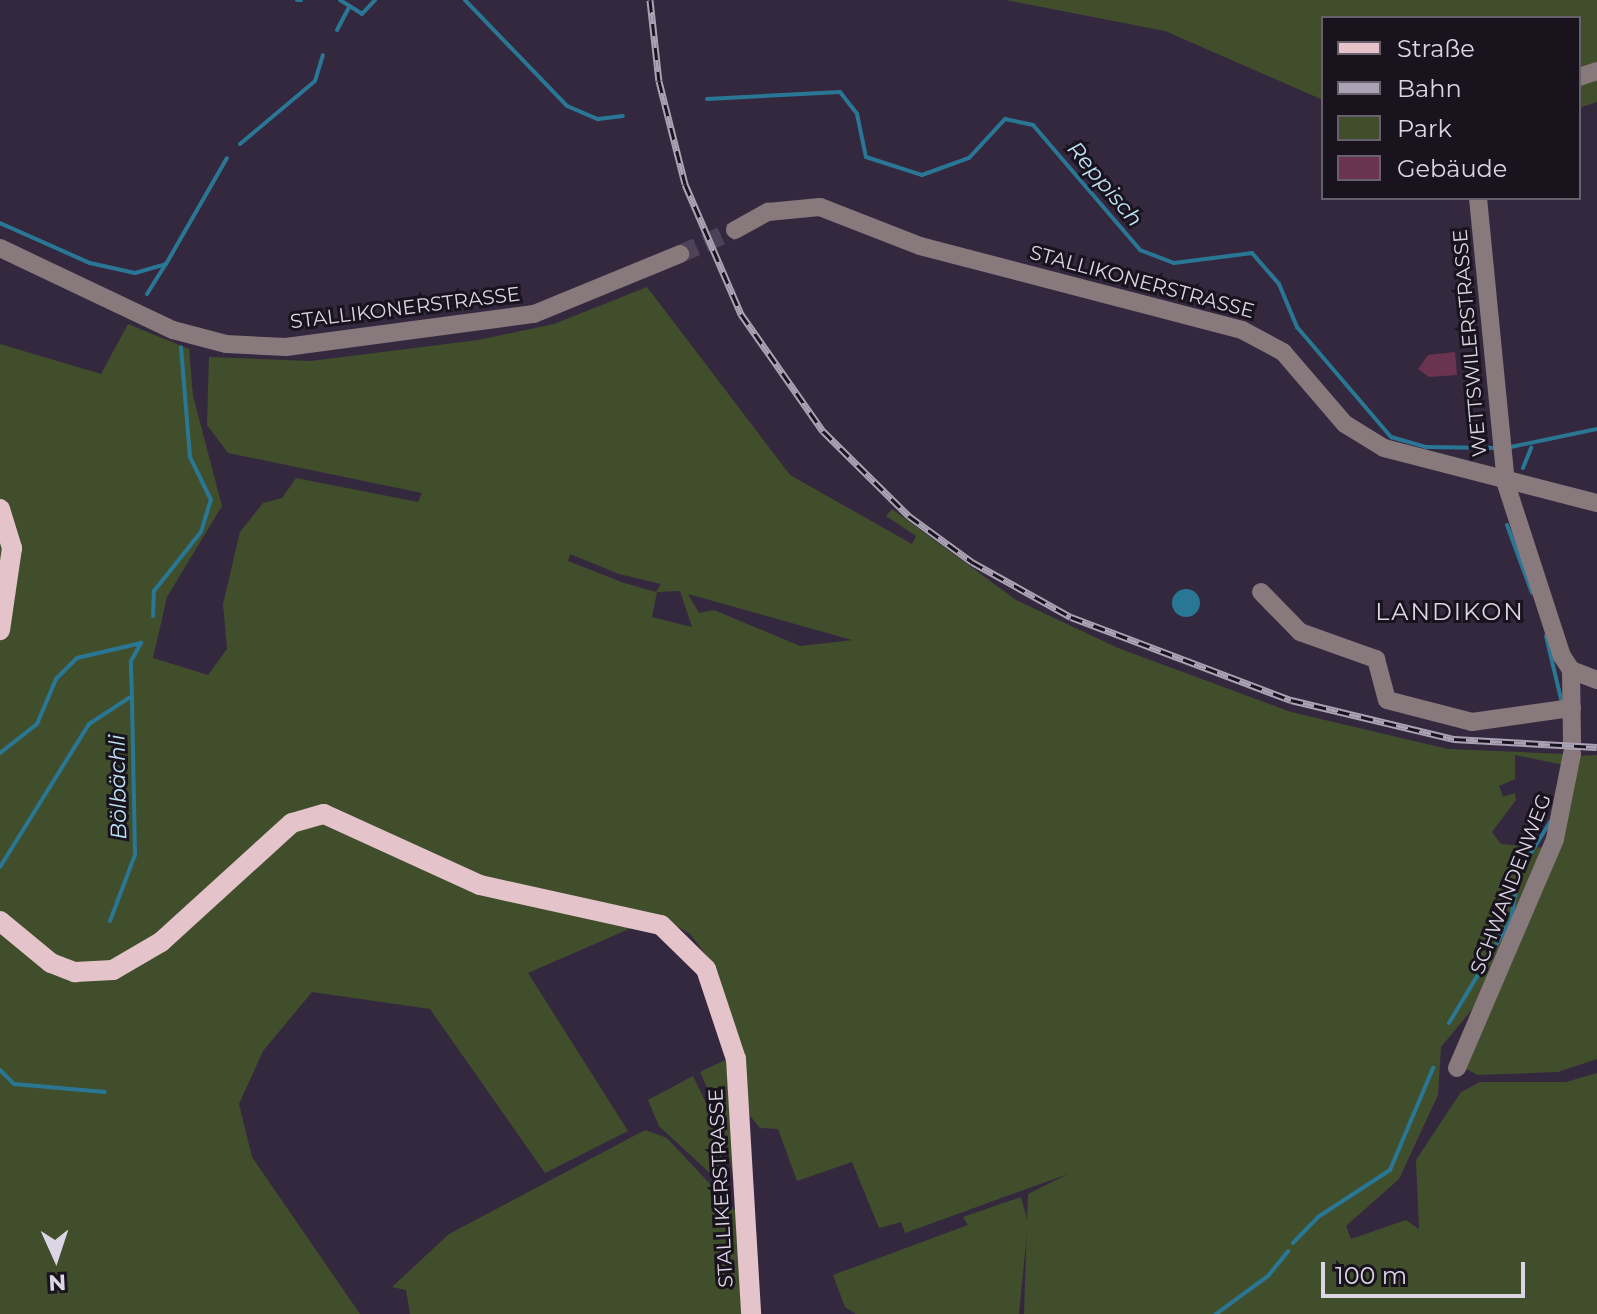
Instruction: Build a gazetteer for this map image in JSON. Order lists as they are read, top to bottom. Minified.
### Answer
{"streets":{"main road":["STALLIKERSTRASSE"],"street":["STALLIKONERSTRASSE","WETTSWILERSTRASSE","SCHWANDENWEG"]},"crossings":[["STALLIKONERSTRASSE","WETTSWILERSTRASSE"],["WETTSWILERSTRASSE","SCHWANDENWEG"]],"districts":["LANDIKON"],"water":["Reppisch","Bölbächli"],"legend":["Straße","Bahn","Park","Gebäude"],"scale_bar":"100 m","north":"bottom"}
